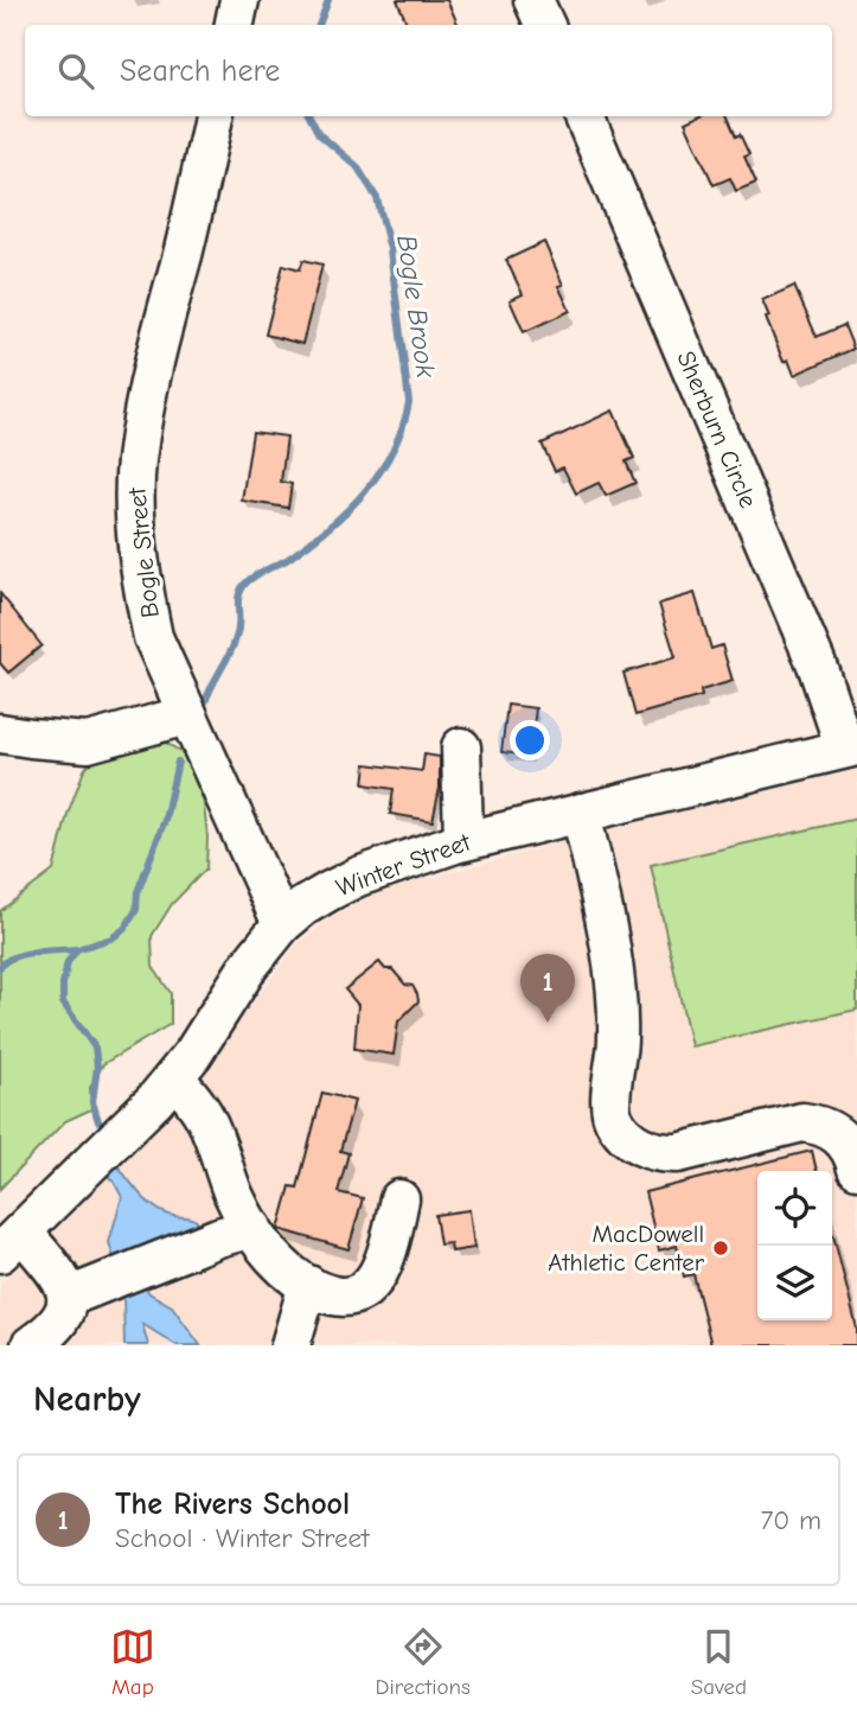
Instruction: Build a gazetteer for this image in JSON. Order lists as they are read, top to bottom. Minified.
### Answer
{"streets":{"street":["Sherburn Circle","Bogle Street","Winter Street"]},"crossings":[["Sherburn Circle","Winter Street"],["Bogle Street","Winter Street"]],"water":["Bogle Brook"],"places":["MacDowell Athletic Center"],"page":{"search":"Search here","pins":"1","heading":"Nearby","list":[{"mark":"1","name":"The Rivers School","note":"School · Winter Street","value":"70 m"}],"nav":["Map","Directions","Saved"]}}
